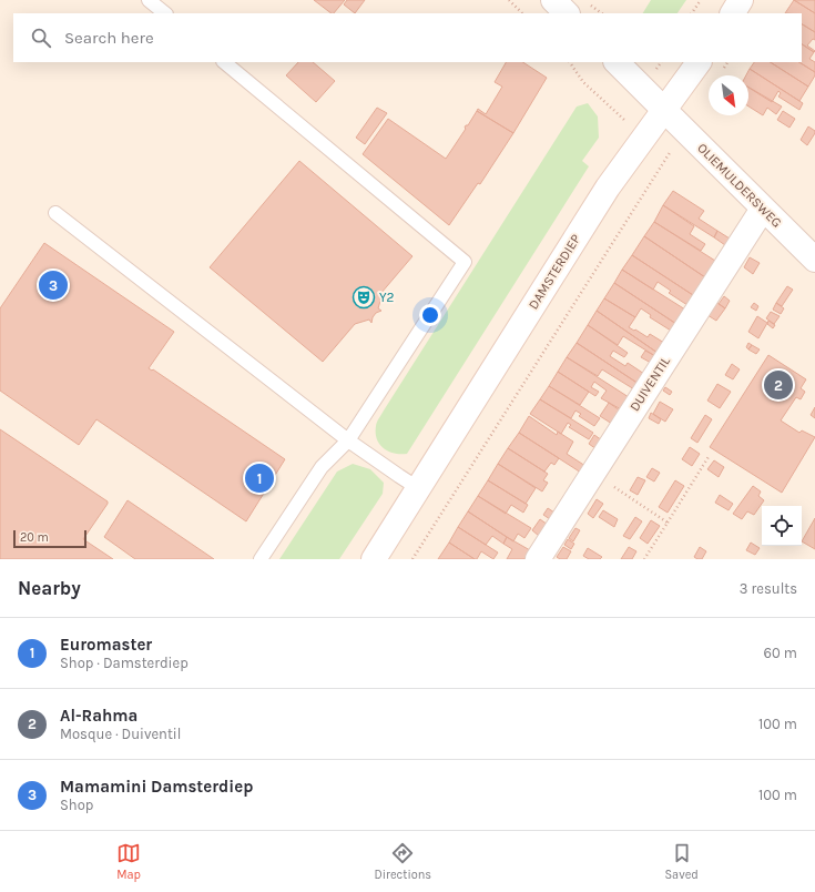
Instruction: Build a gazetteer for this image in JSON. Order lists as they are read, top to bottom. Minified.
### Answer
{"streets":{"street":["OLIEMULDERSWEG","DAMSTERDIEP","DUIVENTIL"]},"crossings":[["OLIEMULDERSWEG","DAMSTERDIEP"],["OLIEMULDERSWEG","DUIVENTIL"]],"places":{"theatre":["Y2"]},"scale_bar":"20 m","north":"bottom right","page":{"search":"Search here","pins":["3","2","1"],"scale":"20 m","heading":["Nearby","3 results"],"list":[{"mark":"1","name":"Euromaster","note":"Shop · Damsterdiep","value":"60 m"},{"mark":"2","name":"Al-Rahma","note":"Mosque · Duiventil","value":"100 m"},{"mark":"3","name":"Mamamini Damsterdiep","note":"Shop","value":"100 m"}],"nav":["Map","Directions","Saved"]}}
